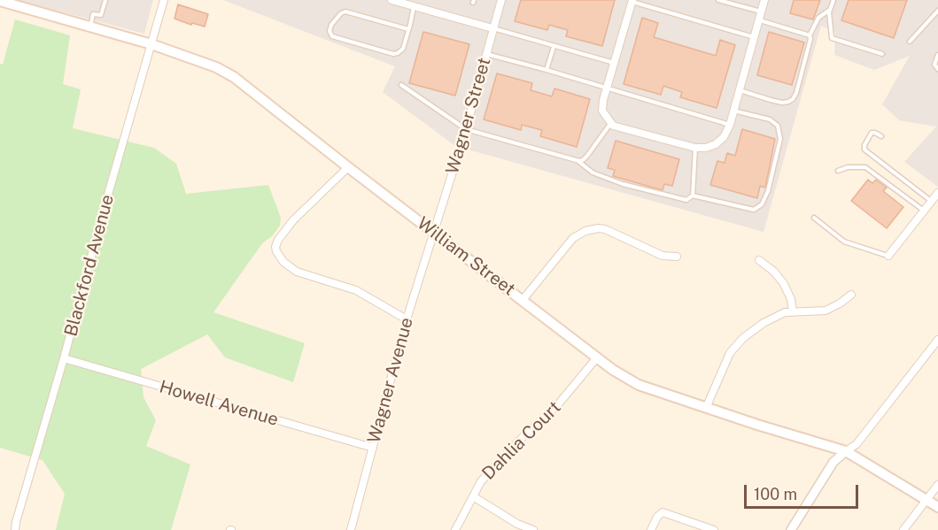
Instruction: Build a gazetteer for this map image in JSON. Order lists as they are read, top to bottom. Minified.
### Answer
{"streets":{"main road":["William Street"],"street":["Wagner Street","Blackford Avenue","Wagner Avenue","Howell Avenue","Dahlia Court"]},"crossings":[["Wagner Street","William Street"],["Wagner Street","Wagner Avenue"],["William Street","Blackford Avenue"],["William Street","Wagner Avenue"],["William Street","Dahlia Court"],["Blackford Avenue","Howell Avenue"],["Wagner Avenue","Howell Avenue"]],"scale_bar":"100 m"}
